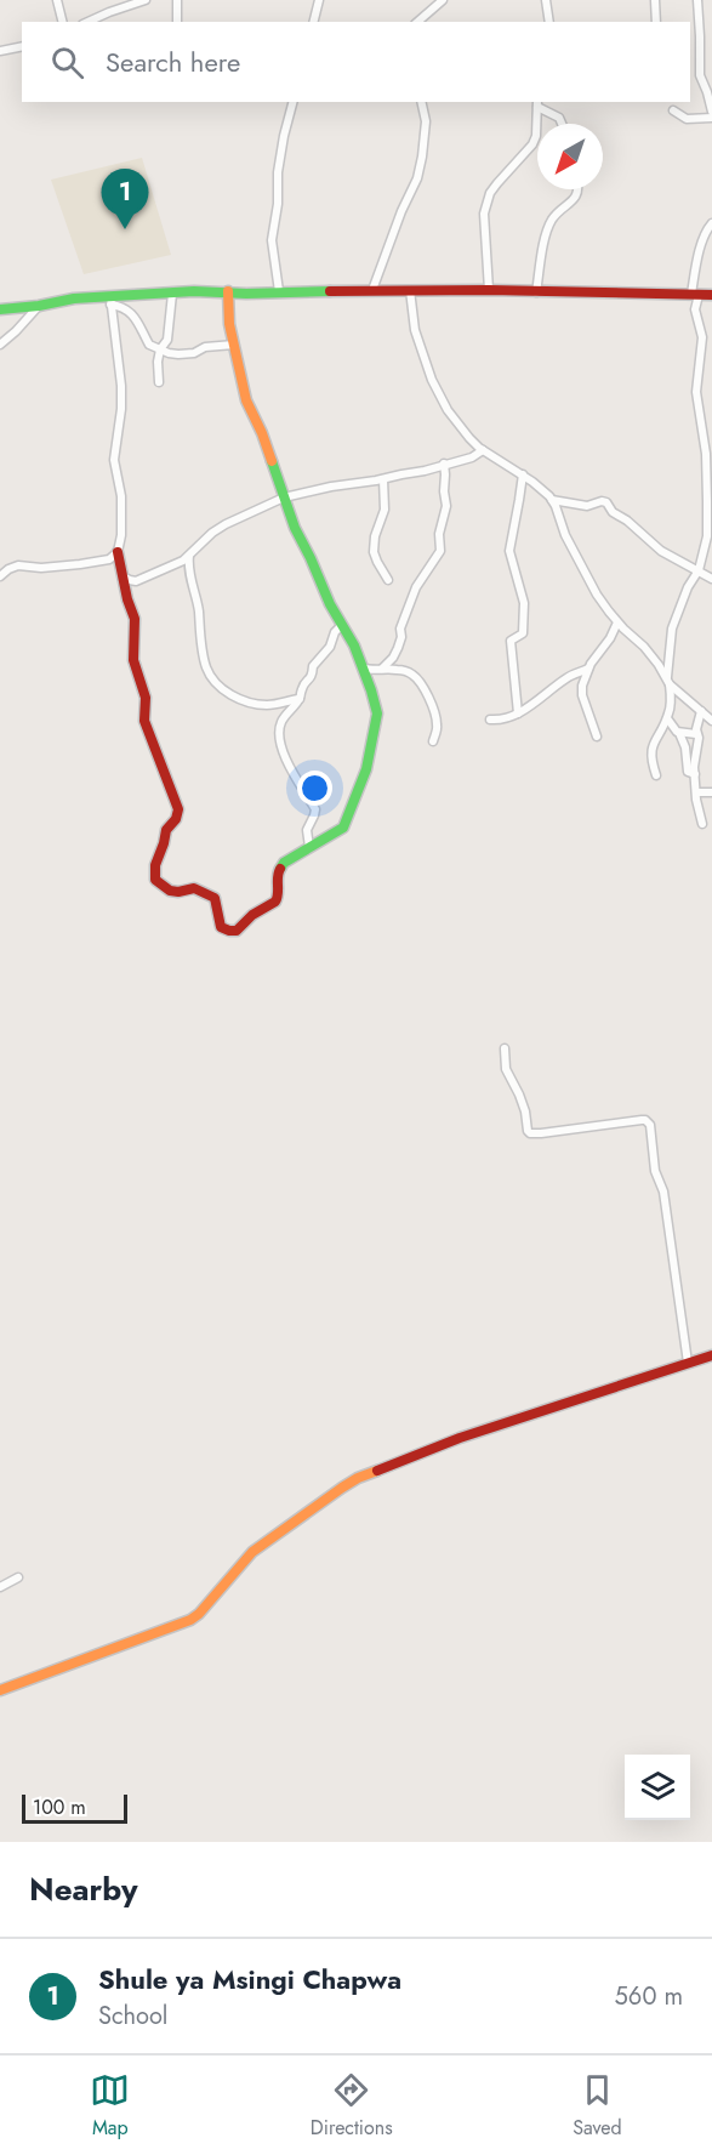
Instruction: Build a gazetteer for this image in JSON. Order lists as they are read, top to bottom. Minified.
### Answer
{"scale_bar":"100 m","north":"bottom left","page":{"search":"Search here","pins":"1","scale":"100 m","heading":"Nearby","list":[{"mark":"1","name":"Shule ya Msingi Chapwa","note":"School","value":"560 m"}],"nav":["Map","Directions","Saved"]}}
